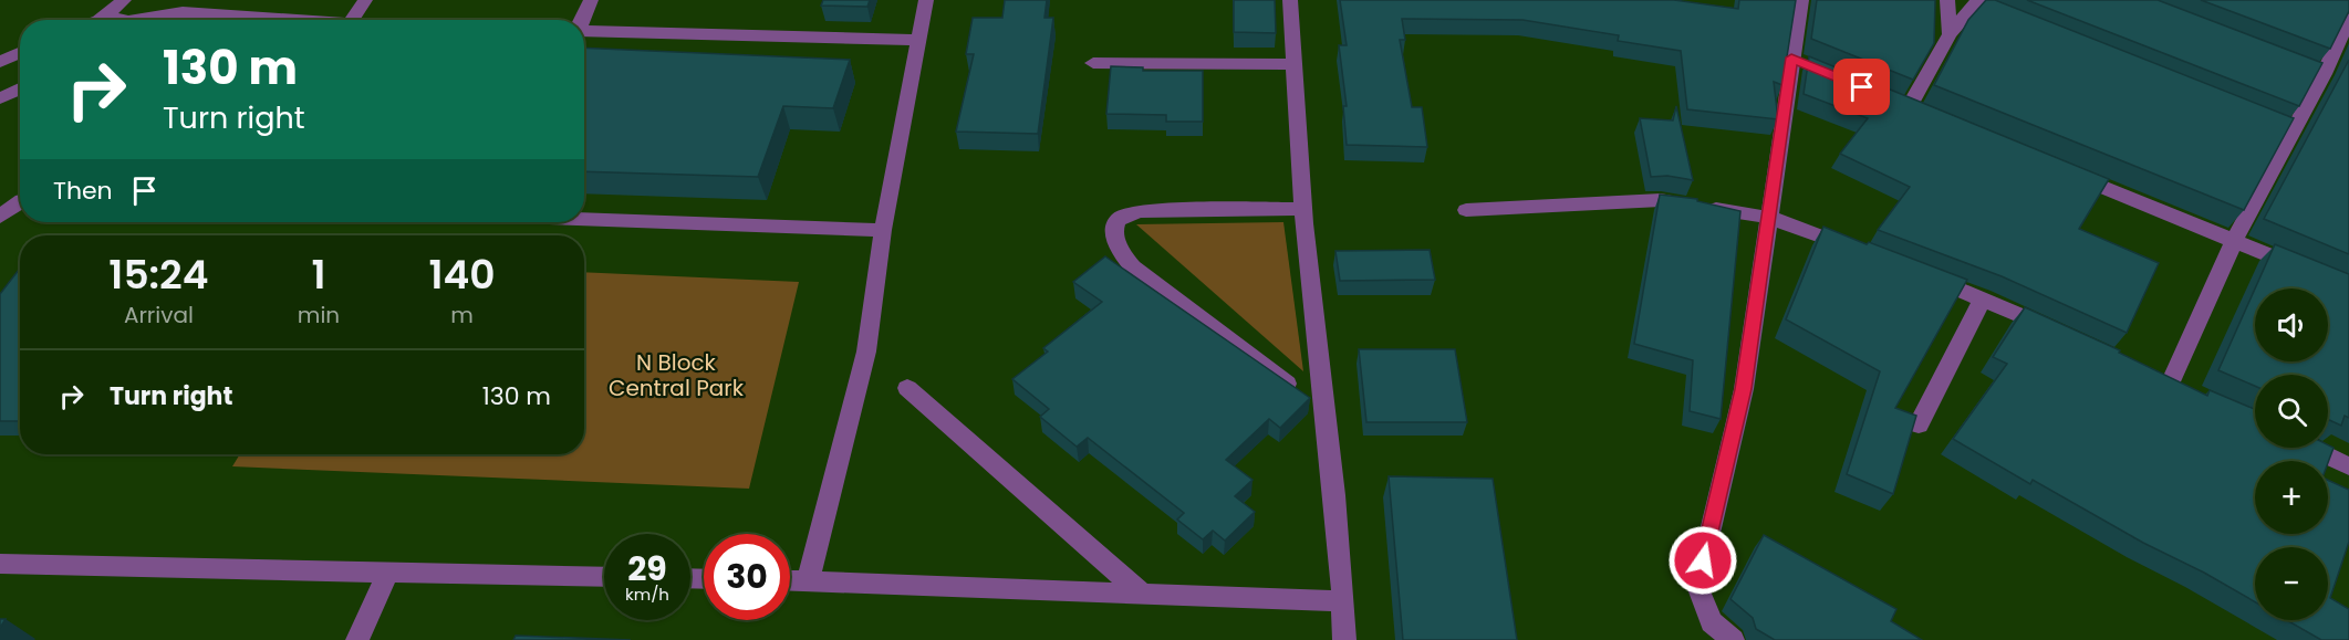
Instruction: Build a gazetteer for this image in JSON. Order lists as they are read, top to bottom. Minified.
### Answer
{"parks":["N Block Central Park"],"page":{"turn":["130 m","Turn right"],"then":"Then","eta":["15:24","Arrival","1","min","140","m"],"map_buttons":["+","−"],"list":[{"name":"Turn right","value":"130 m"}],"speed":"29 km/h","limit":"30"}}
